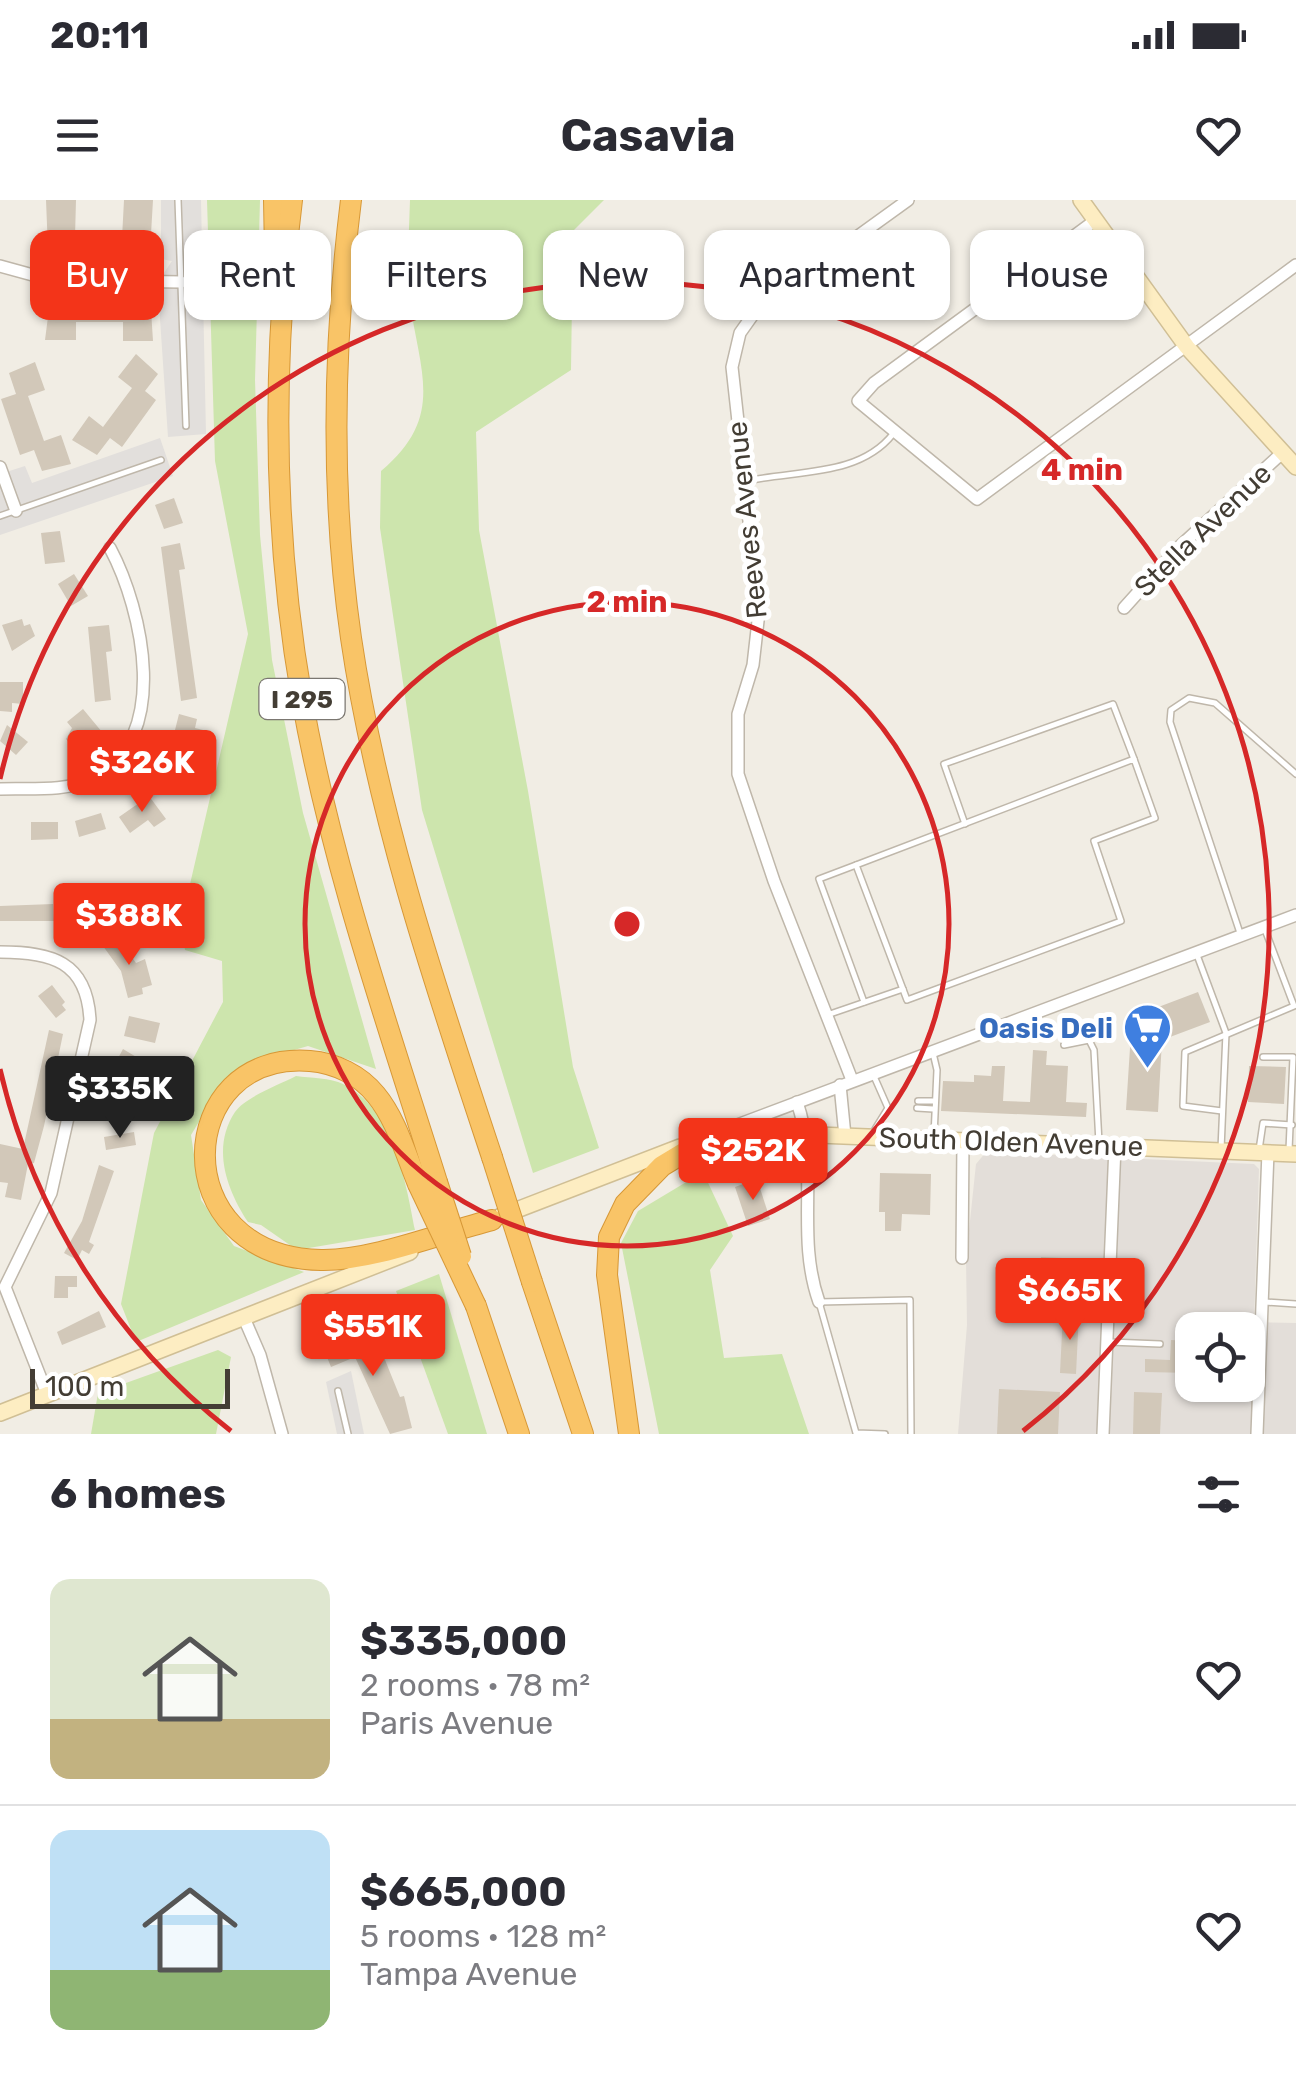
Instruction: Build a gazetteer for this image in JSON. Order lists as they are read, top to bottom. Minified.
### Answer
{"streets":{"highway":["I 295"],"main road":["South Olden Avenue"],"street":["Reeves Avenue","Stella Avenue"]},"crossings":[["Reeves Avenue","South Olden Avenue"]],"places":{"supermarket":["Oasis Deli"]},"scale_bar":"100 m","page":{"status":"20:11","header":"Casavia","chip":["Buy","Rent","Filters","New","Apartment","House"],"price":["$326K","$388K","$335K","$252K","$665K","$551K"],"scale":"100 m","heading":"6 homes","list":[{"name":"$335,000","note":"2 rooms · 78 m² · Paris Avenue"},{"name":"$665,000","note":"5 rooms · 128 m² · Tampa Avenue"}]},"rings":["4 min","2 min"]}
